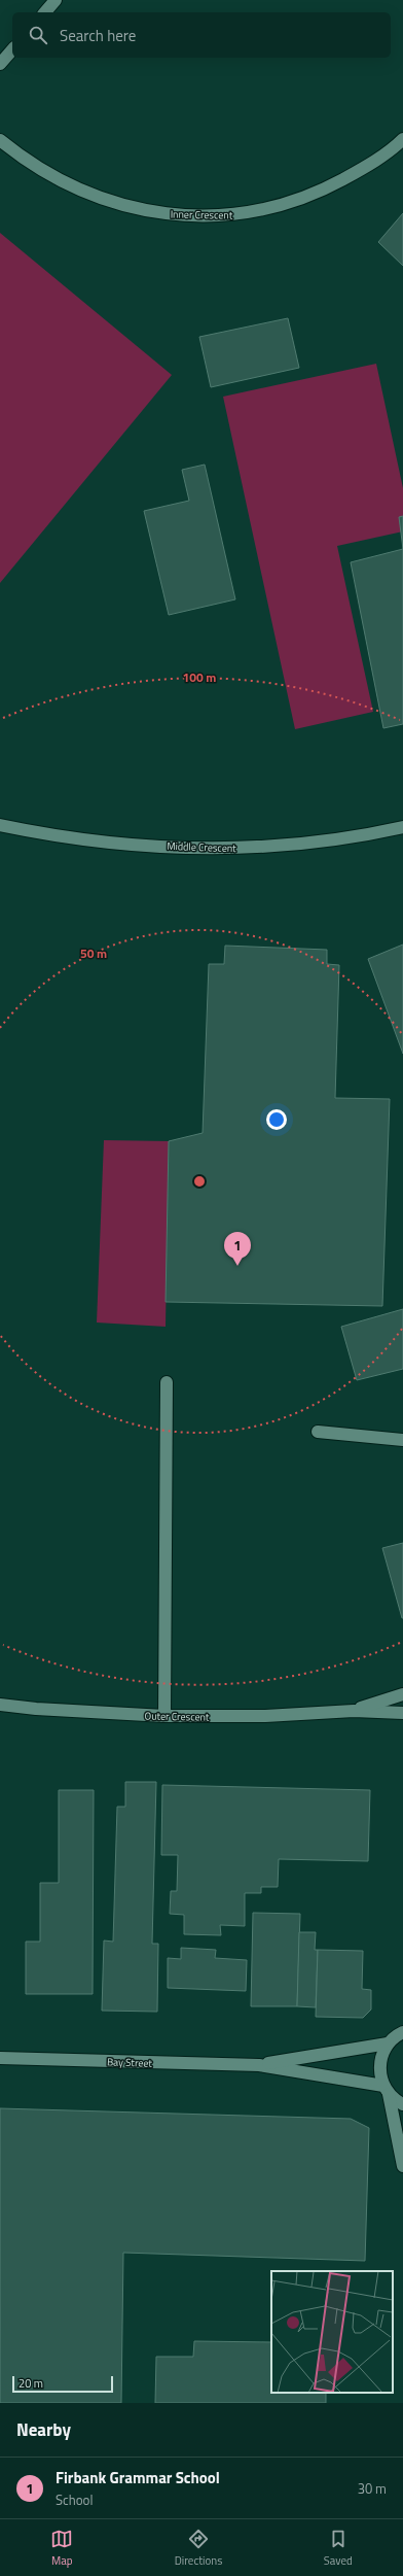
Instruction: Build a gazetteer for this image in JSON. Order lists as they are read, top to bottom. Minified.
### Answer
{"streets":{"street":["Inner Crescent","Middle Crescent","Outer Crescent","Bay Street"]},"scale_bar":"20 m","page":{"search":"Search here","pins":"1","scale":"20 m","heading":"Nearby","list":[{"mark":"1","name":"Firbank Grammar School","note":"School","value":"30 m"}],"nav":["Map","Directions","Saved"]},"rings":["100 m","50 m"]}
